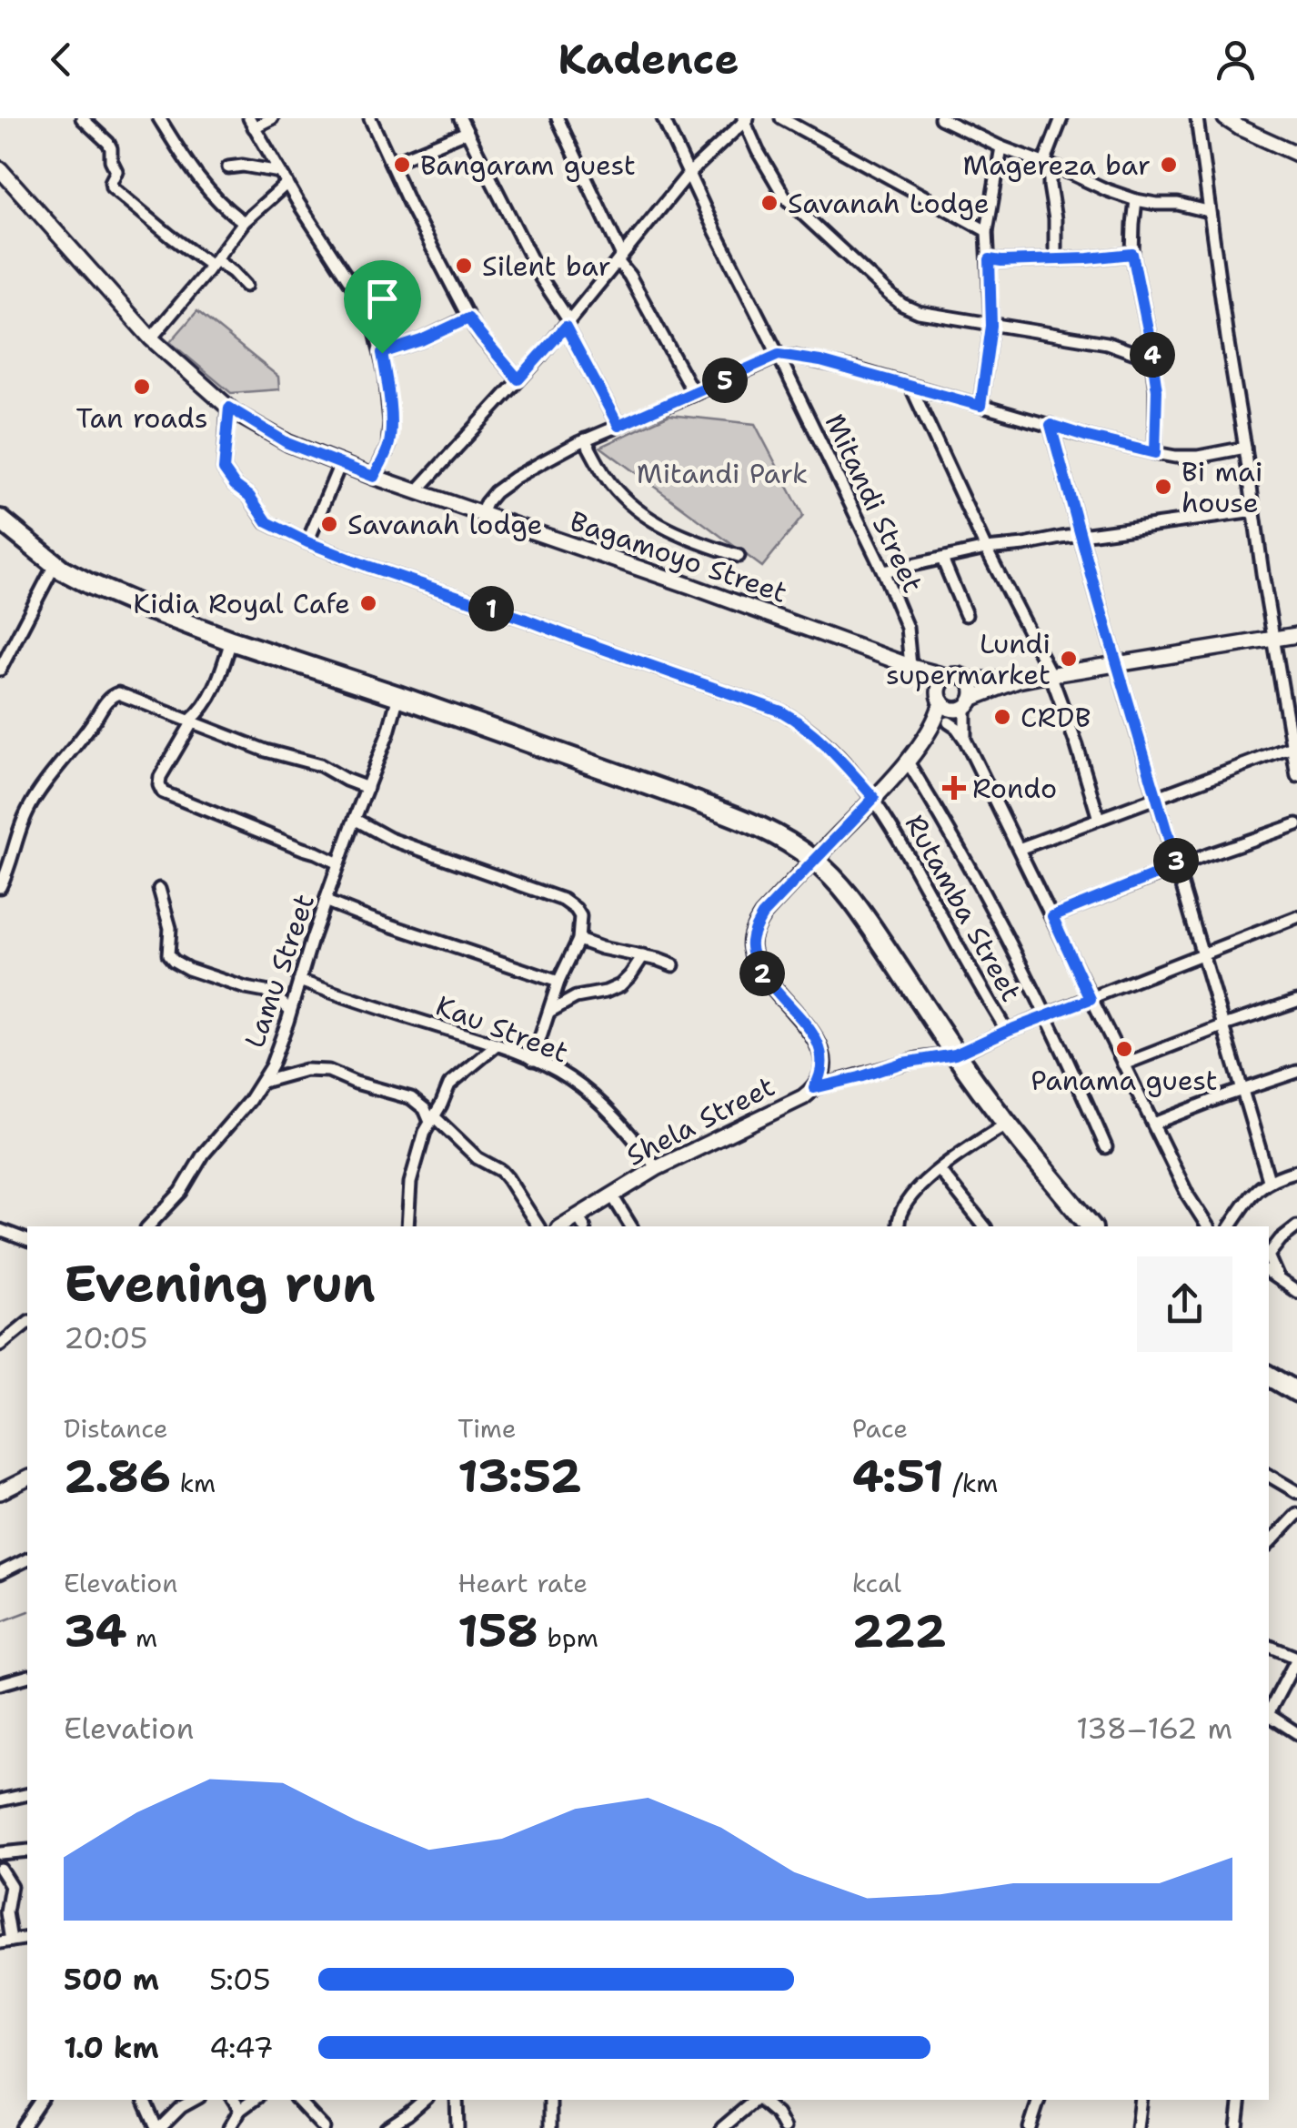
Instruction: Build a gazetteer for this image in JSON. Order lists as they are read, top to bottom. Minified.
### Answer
{"streets":{"main road":["Bagamoyo Street","Shela Street"],"street":["Mitandi Street","Rutamba Street","Lamu Street","Kau Street"]},"crossings":[["Mitandi Street","Bagamoyo Street"],["Bagamoyo Street","Rutamba Street"],["Rutamba Street","Shela Street"],["Lamu Street","Kau Street"],["Kau Street","Shela Street"]],"parks":["Mitandi Park"],"places":{"other":["Bangaram guest","Magereza bar","Savanah Lodge","Silent bar","Tan roads","Bi mai house","Savanah lodge","Kidia Royal Cafe","Lundi supermarket","CRDB","Panama guest"],"health":["Rondo"]},"page":{"header":"Kadence","pins":["4","5","1","3","2"],"heading":["Evening run","20:05"],"stats":[["Distance","2.86 km"],["Time","13:52"],["Pace","4:51 /km"],["Elevation","34 m"],["Heart rate","158 bpm"],["kcal","222"]],"chart":["Elevation","138–162 m"],"list":[{"name":"500 m","note":"5:05"},{"name":"1.0 km","note":"4:47"}]}}
